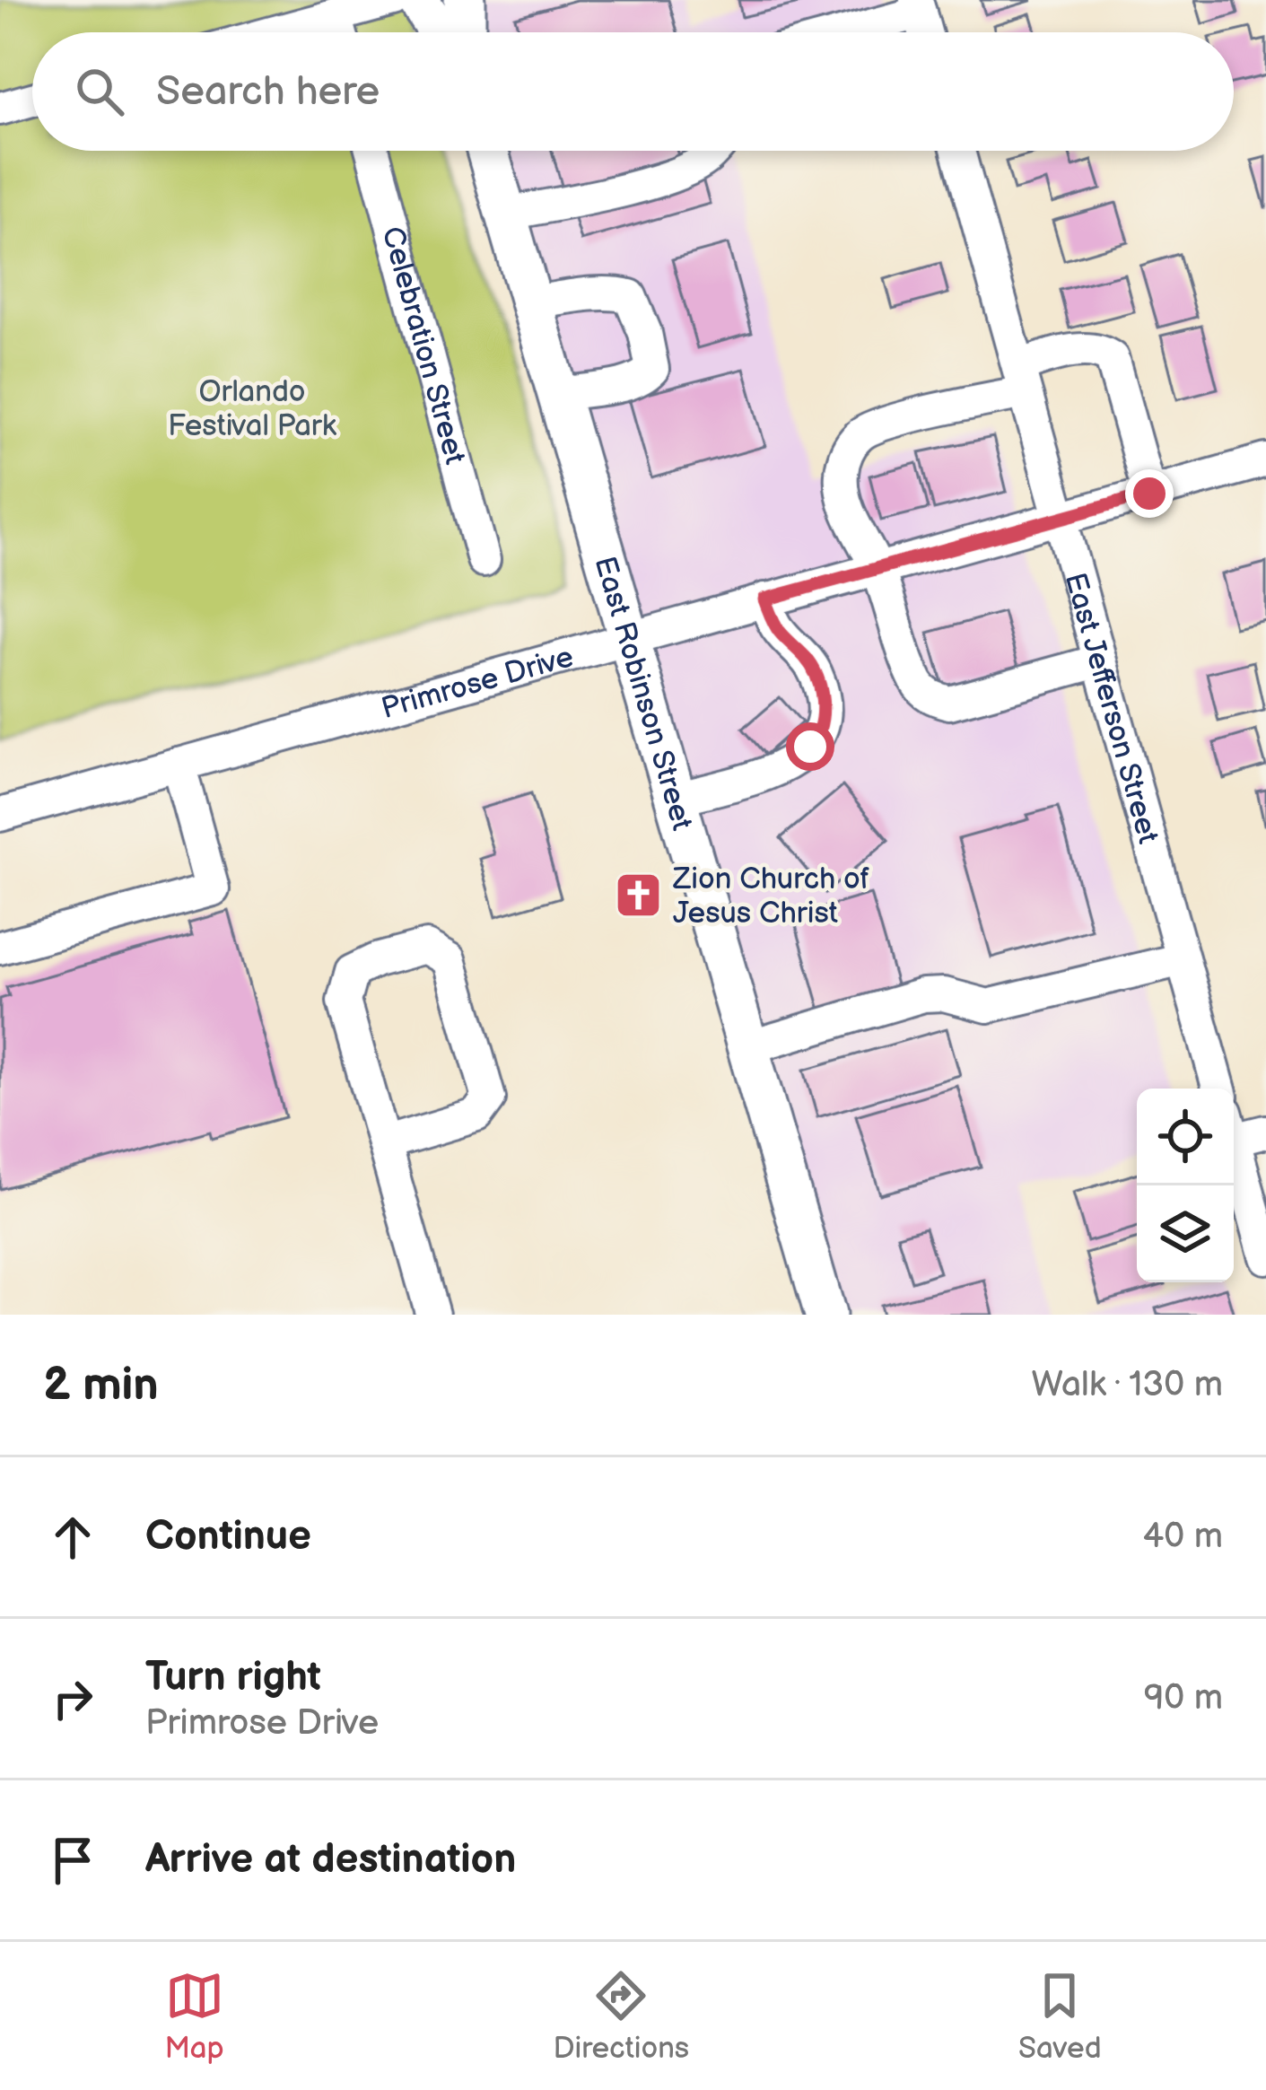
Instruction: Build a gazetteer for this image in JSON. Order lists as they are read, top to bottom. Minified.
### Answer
{"streets":{"main road":["East Robinson Street"],"street":["Celebration Street","Primrose Drive","East Jefferson Street"]},"crossings":[["Primrose Drive","East Robinson Street"],["Primrose Drive","East Jefferson Street"]],"parks":["Orlando Festival Park"],"places":{"church":["Zion Church of Jesus Christ"]},"page":{"search":"Search here","heading":["2 min","Walk · 130 m"],"list":[["Continue","40 m"],["Turn right","Primrose Drive","90 m"],"Arrive at destination"],"nav":["Map","Directions","Saved"]}}
